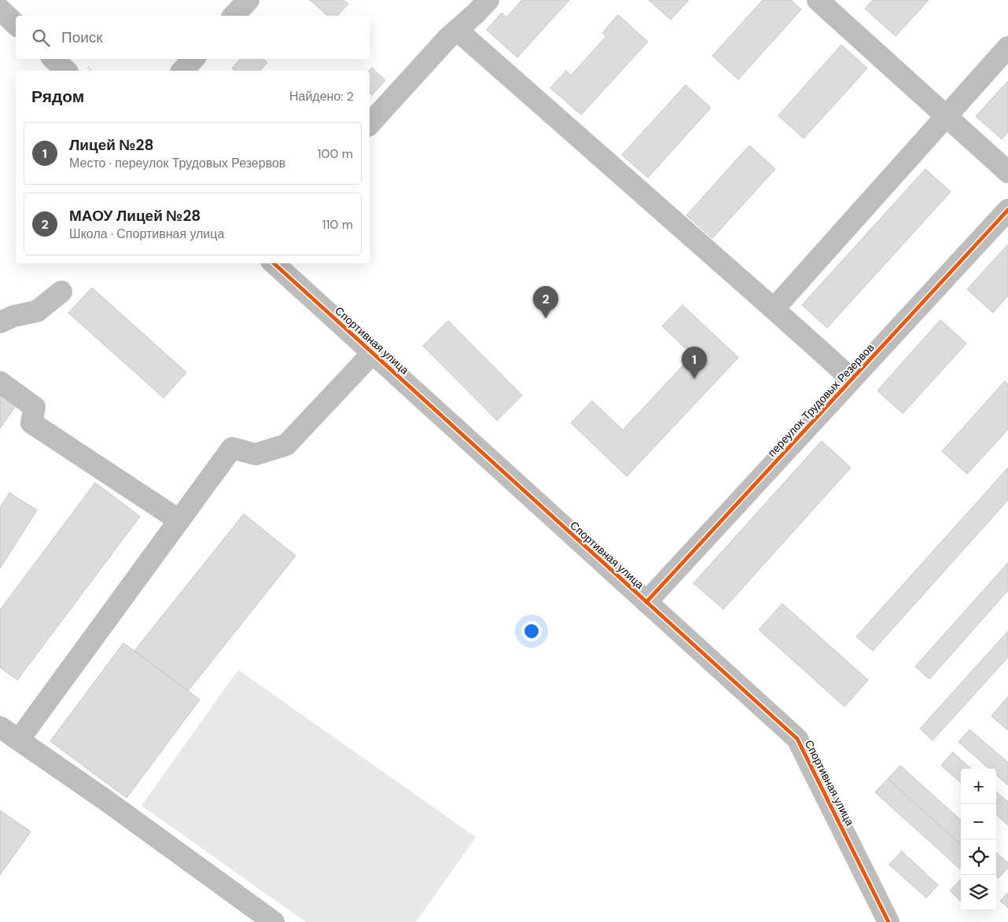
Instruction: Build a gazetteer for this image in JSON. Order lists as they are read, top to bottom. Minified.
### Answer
{"streets":{"street":["Спортивная улица","переулок Трудовых Резервов"]},"crossings":[["Спортивная улица","переулок Трудовых Резервов"]],"page":{"search":"Поиск","heading":["Рядом","Найдено: 2"],"list":[{"mark":"1","name":"Лицей №28","note":"Место · переулок Трудовых Резервов","value":"100 m"},{"mark":"2","name":"МАОУ Лицей №28","note":"Школа · Спортивная улица","value":"110 m"}],"pins":["2","1"],"map_buttons":["+","−"]}}
